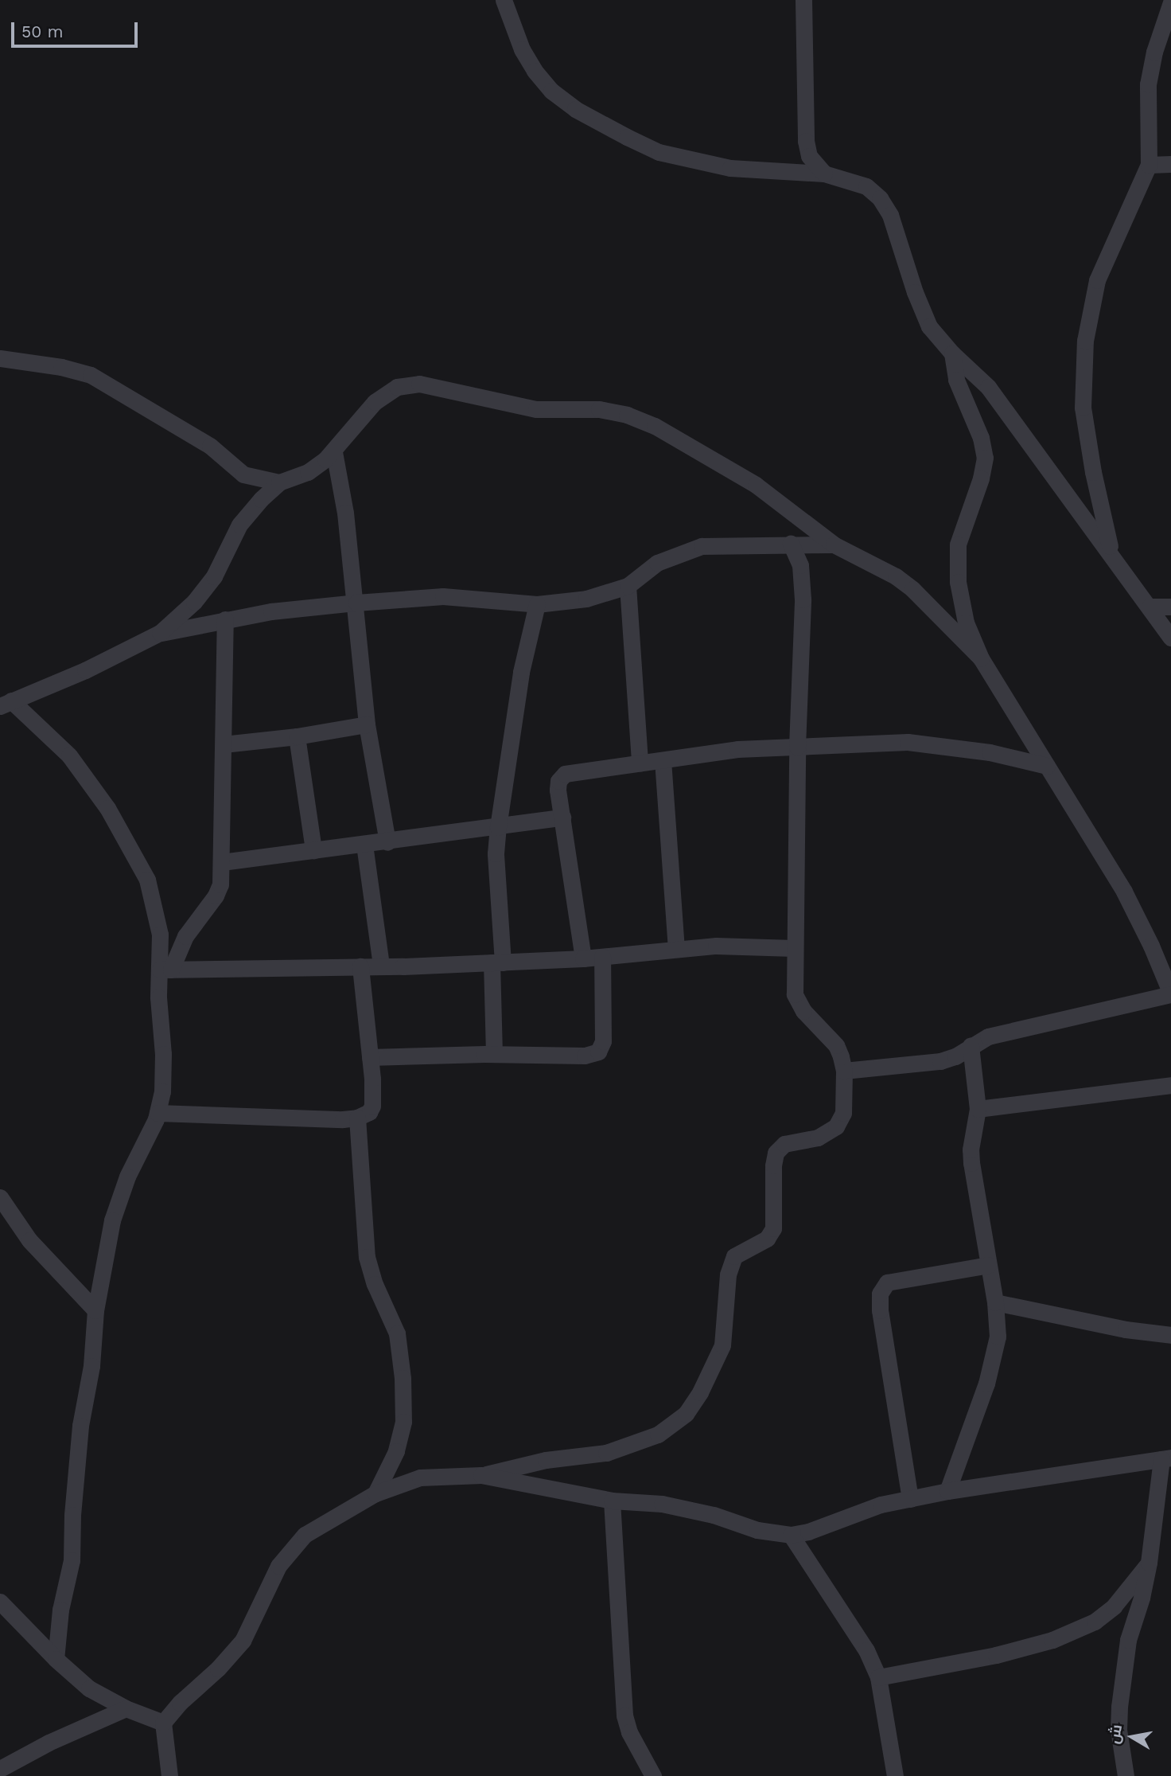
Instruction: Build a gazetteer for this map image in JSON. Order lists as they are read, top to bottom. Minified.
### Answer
{"scale_bar":"50 m","north":"left"}
